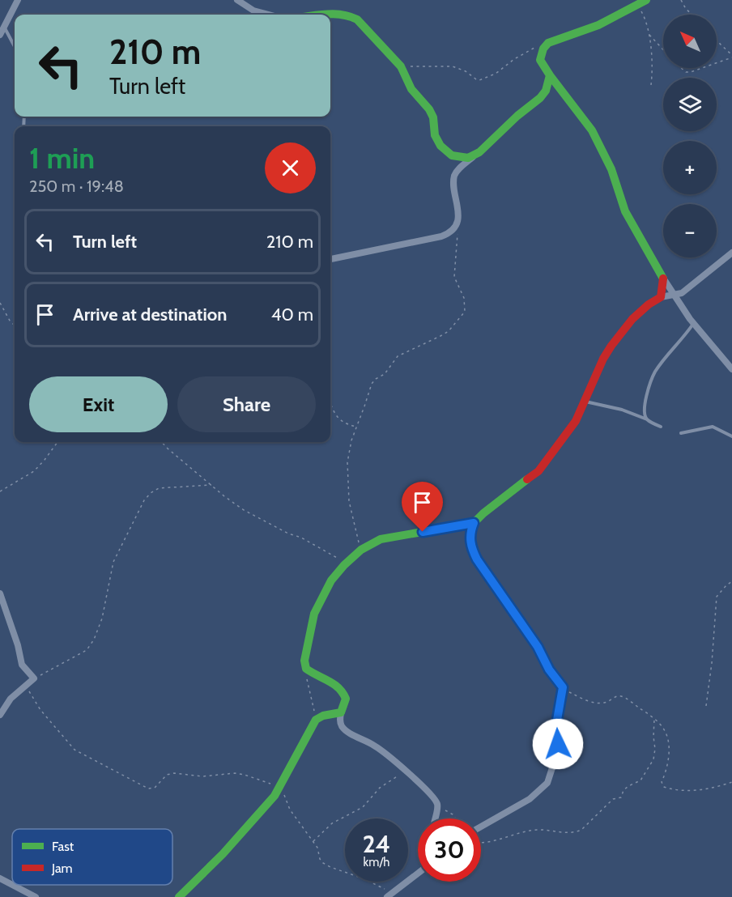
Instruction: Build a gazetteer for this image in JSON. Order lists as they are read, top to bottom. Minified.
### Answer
{"legend":["Fast","Jam"],"north":"top left","page":{"map_buttons":["+","−"],"turn":["210 m","Turn left"],"heading":["1 min","250 m · 19:48"],"list":[{"name":"Turn left","value":"210 m"},{"name":"Arrive at destination","value":"40 m"}],"buttons":["Exit","Share"],"speed":"24 km/h","limit":"30"}}
